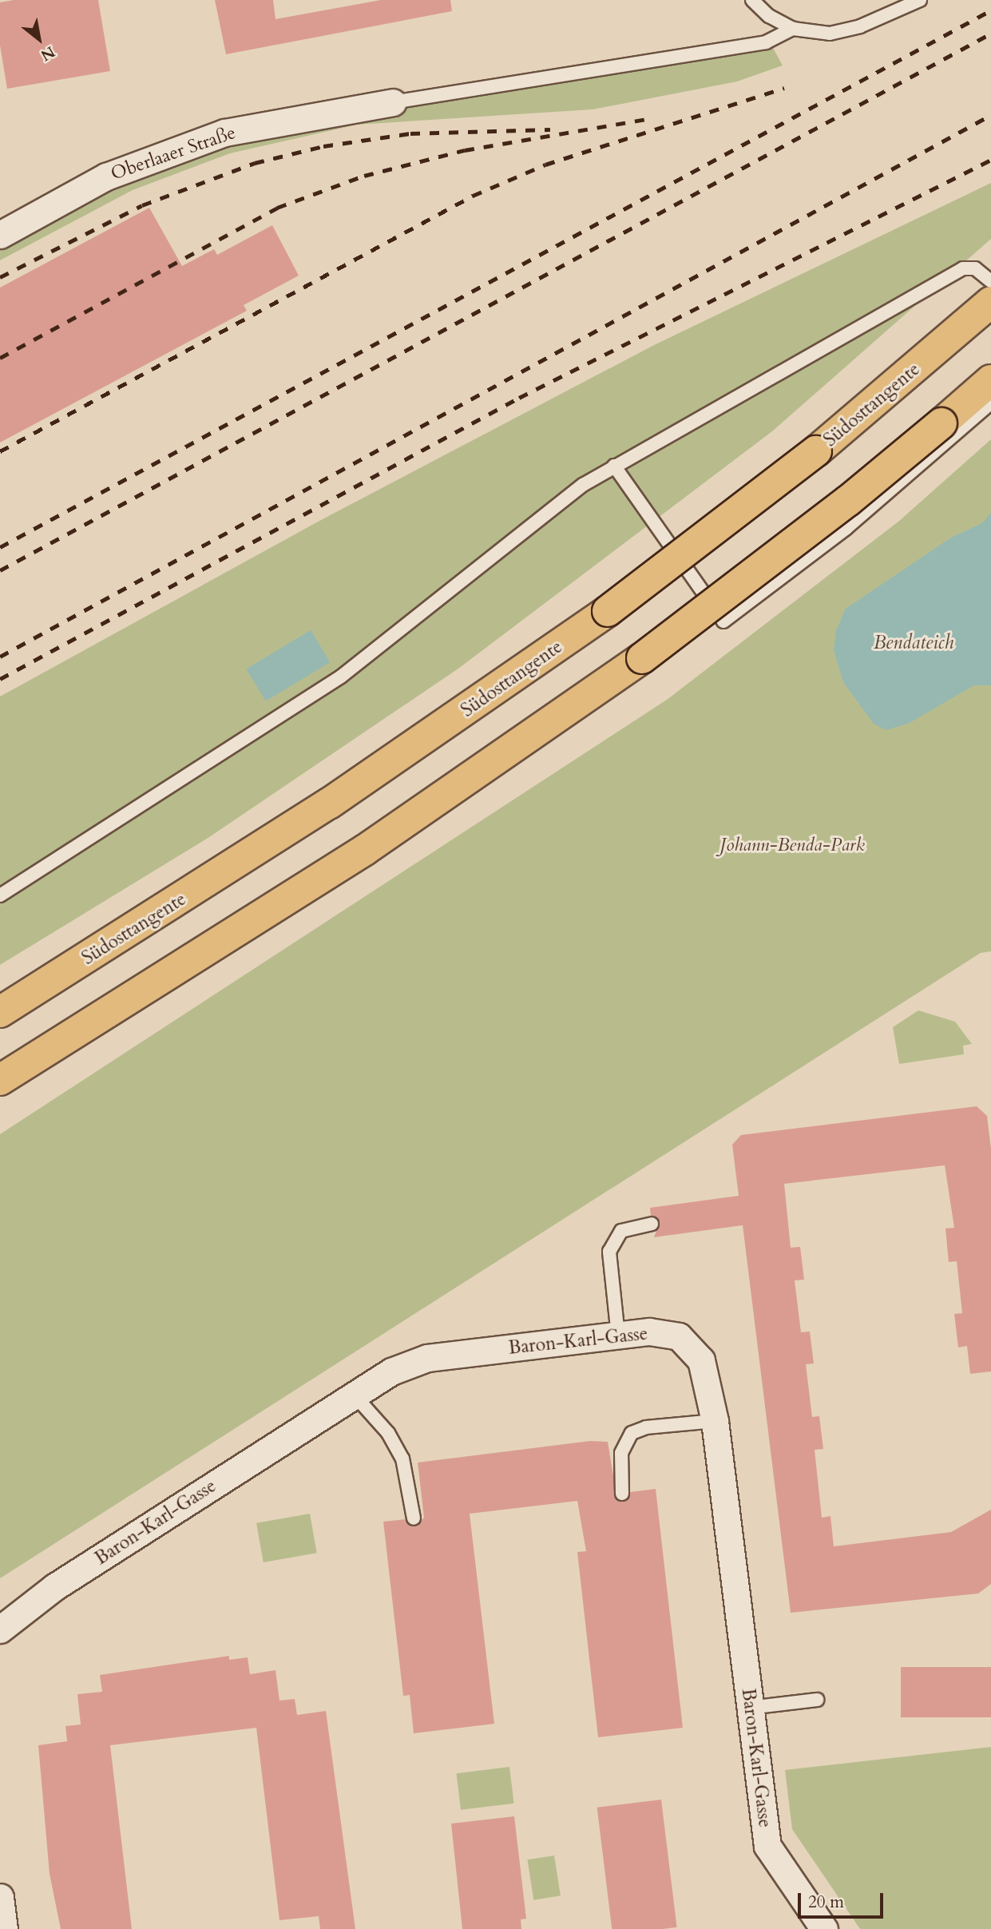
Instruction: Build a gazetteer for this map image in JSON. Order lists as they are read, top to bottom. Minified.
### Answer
{"streets":{"highway":["Südosttangente"],"street":["Oberlaaer Straße","Baron-Karl-Gasse"]},"water":["Bendateich"],"parks":["Johann-Benda-Park"],"scale_bar":"20 m","north":"bottom right"}
